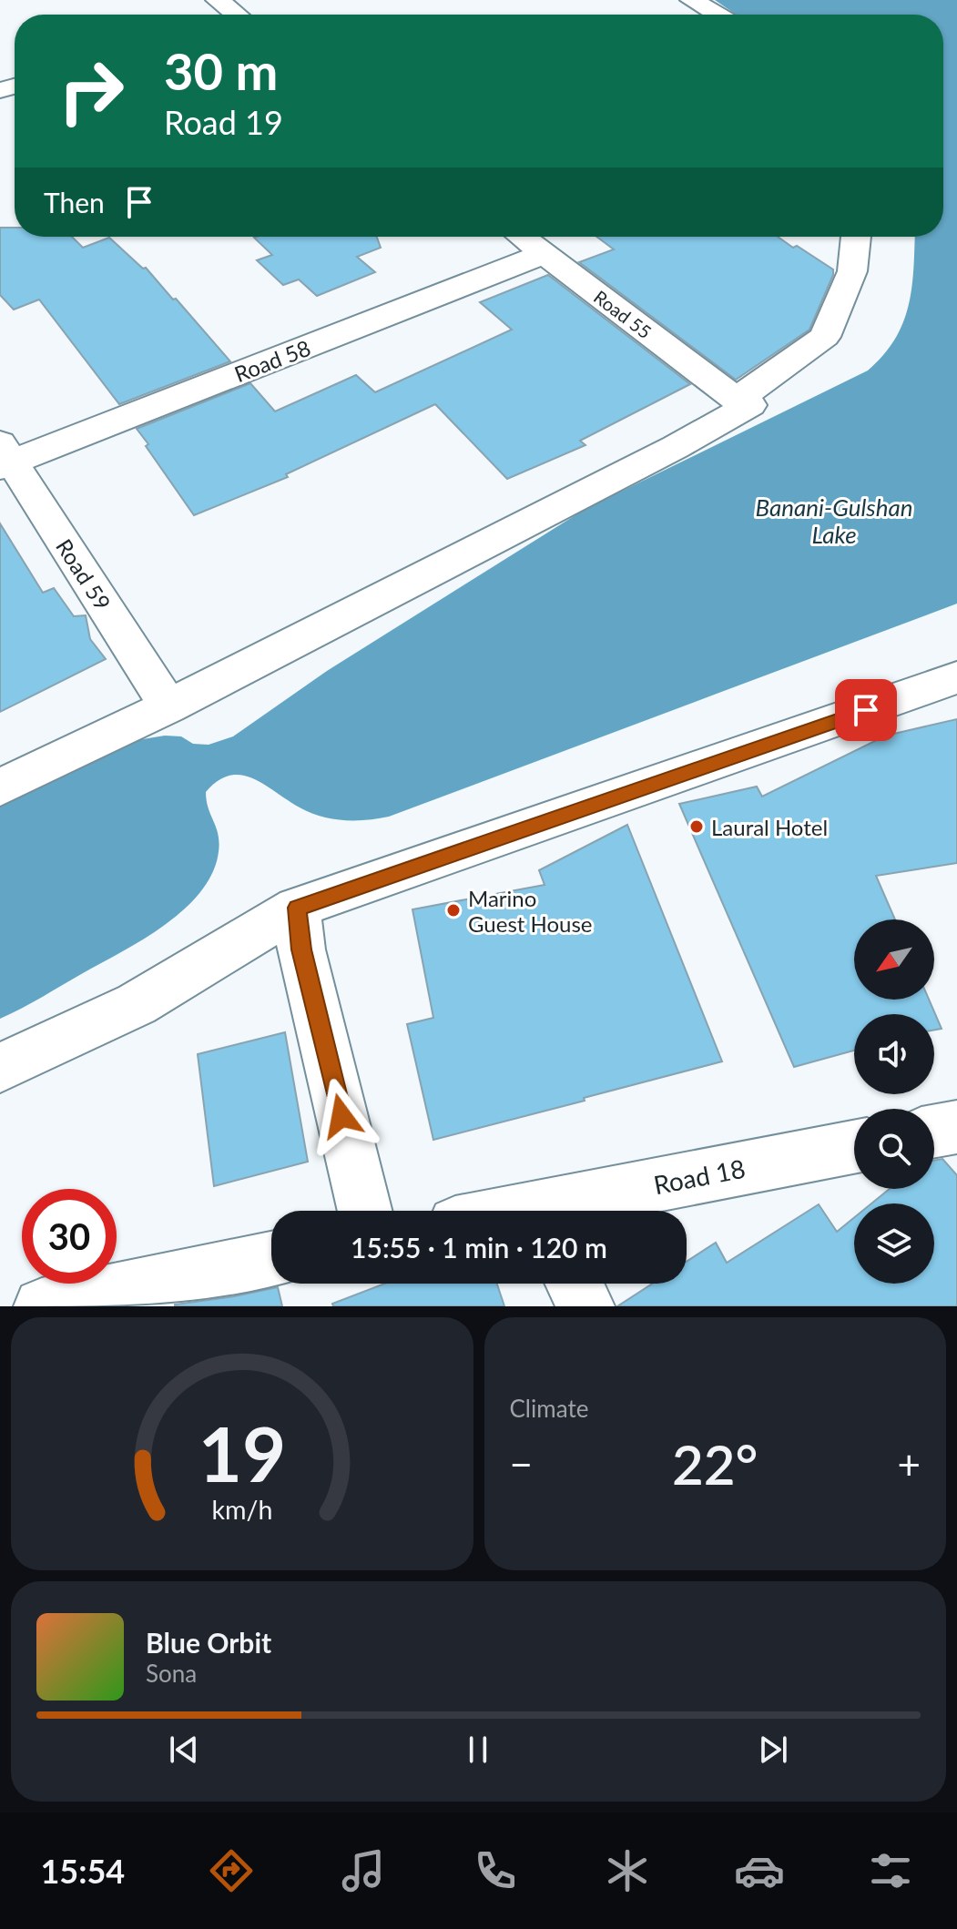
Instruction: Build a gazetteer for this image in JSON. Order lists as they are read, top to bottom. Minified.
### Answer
{"streets":{"street":["Road 55","Road 58","Road 59","Road 18"]},"crossings":[["Road 55","Road 58"],["Road 58","Road 59"]],"water":["Banani-Gulshan Lake"],"places":["Laural Hotel","Marino Guest House"],"north":"bottom left","page":{"turn":["30 m","Road 19"],"then":"Then","limit":"30","trip":"15:55 · 1 min · 120 m","tile":"Climate","heat":["−","22°","+"],"song":["Blue Orbit","Sona"],"tabs":"15:54","gauge":["19","km/h"]}}
